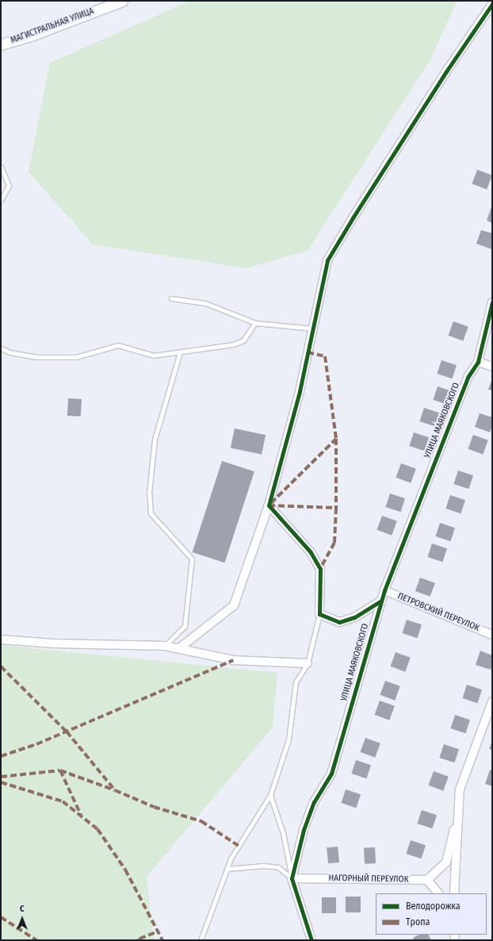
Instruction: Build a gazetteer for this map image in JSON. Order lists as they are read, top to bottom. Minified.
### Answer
{"streets":{"street":["МАГИСТРАЛЬНАЯ УЛИЦА","УЛИЦА МАЯКОВСКОГО","ПЕТРОВСКИЙ ПЕРЕУЛОК","НАГОРНЫЙ ПЕРЕУЛОК"]},"crossings":[["УЛИЦА МАЯКОВСКОГО","ПЕТРОВСКИЙ ПЕРЕУЛОК"],["УЛИЦА МАЯКОВСКОГО","НАГОРНЫЙ ПЕРЕУЛОК"]],"legend":["Велодорожка","Тропа"],"north":"top"}
